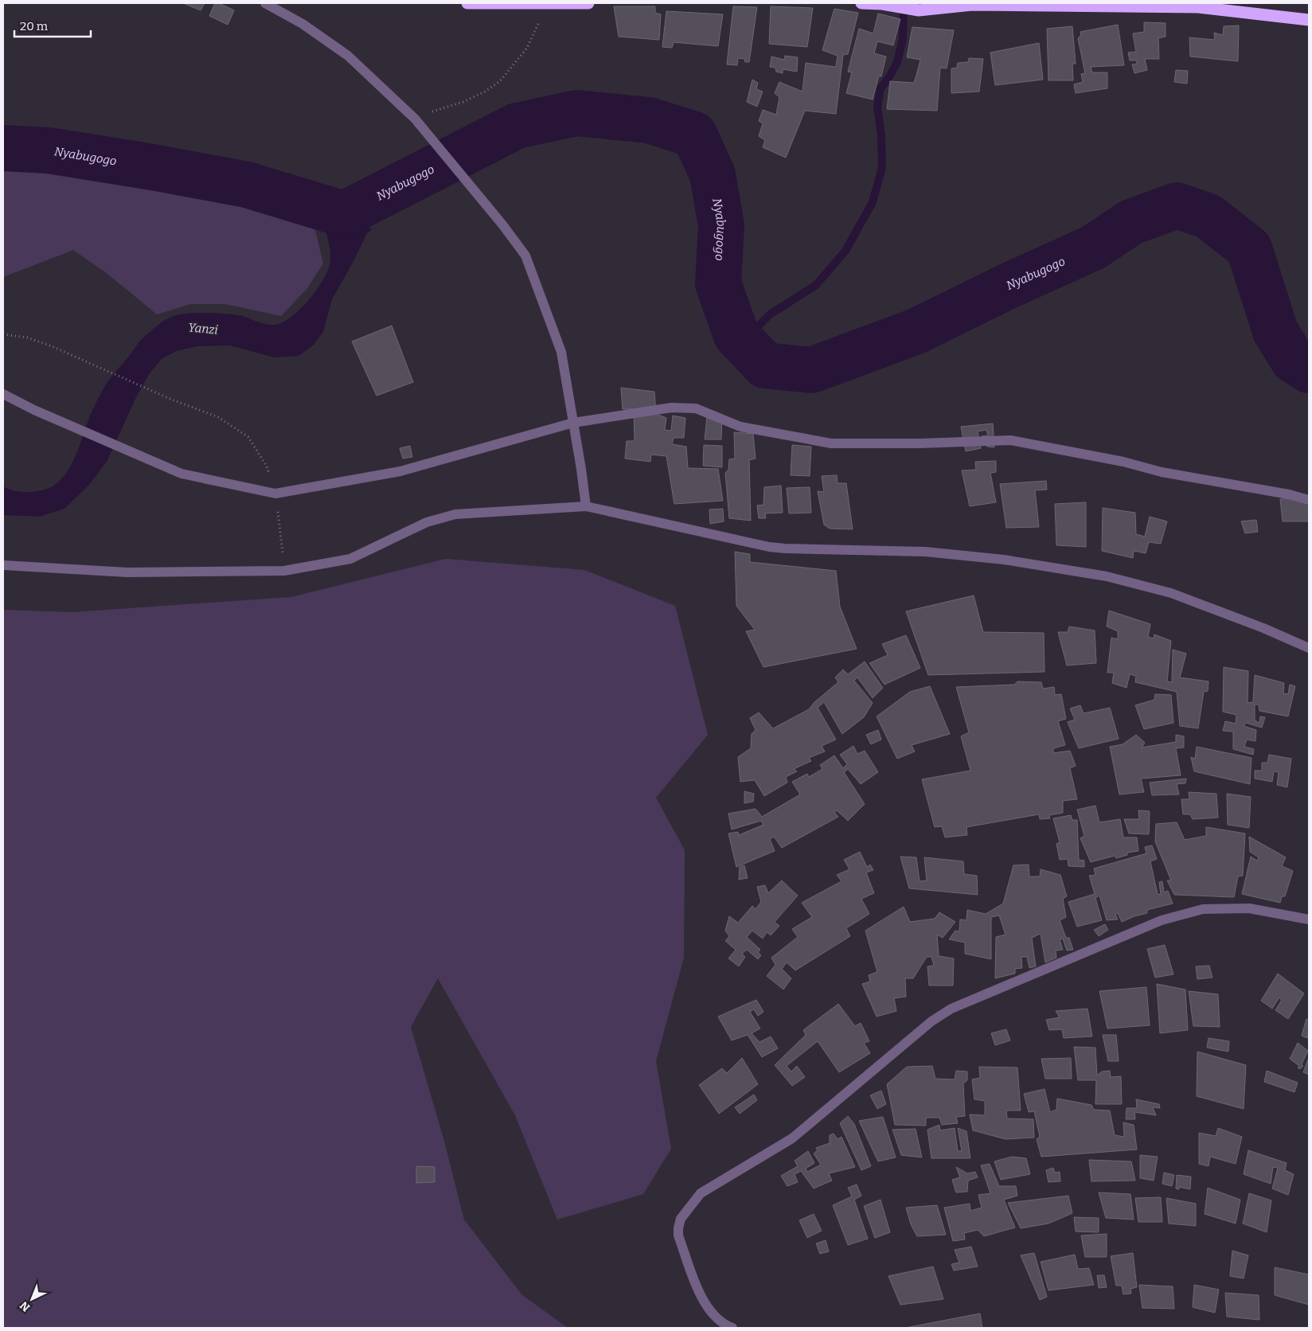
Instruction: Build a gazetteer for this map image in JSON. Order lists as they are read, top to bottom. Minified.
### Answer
{"water":["Nyabugogo","Yanzi"],"scale_bar":"20 m","north":"bottom left"}
